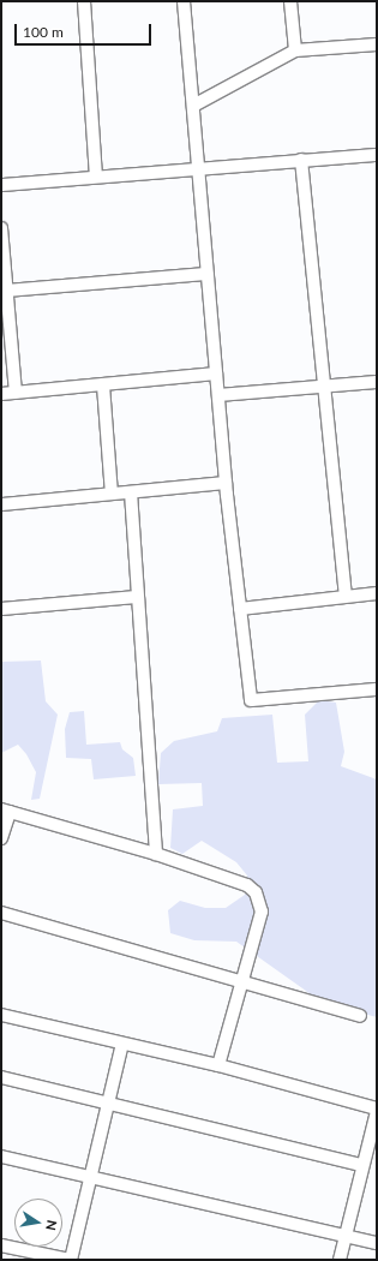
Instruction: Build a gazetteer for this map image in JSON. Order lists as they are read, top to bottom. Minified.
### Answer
{"scale_bar":"100 m","north":"right"}
